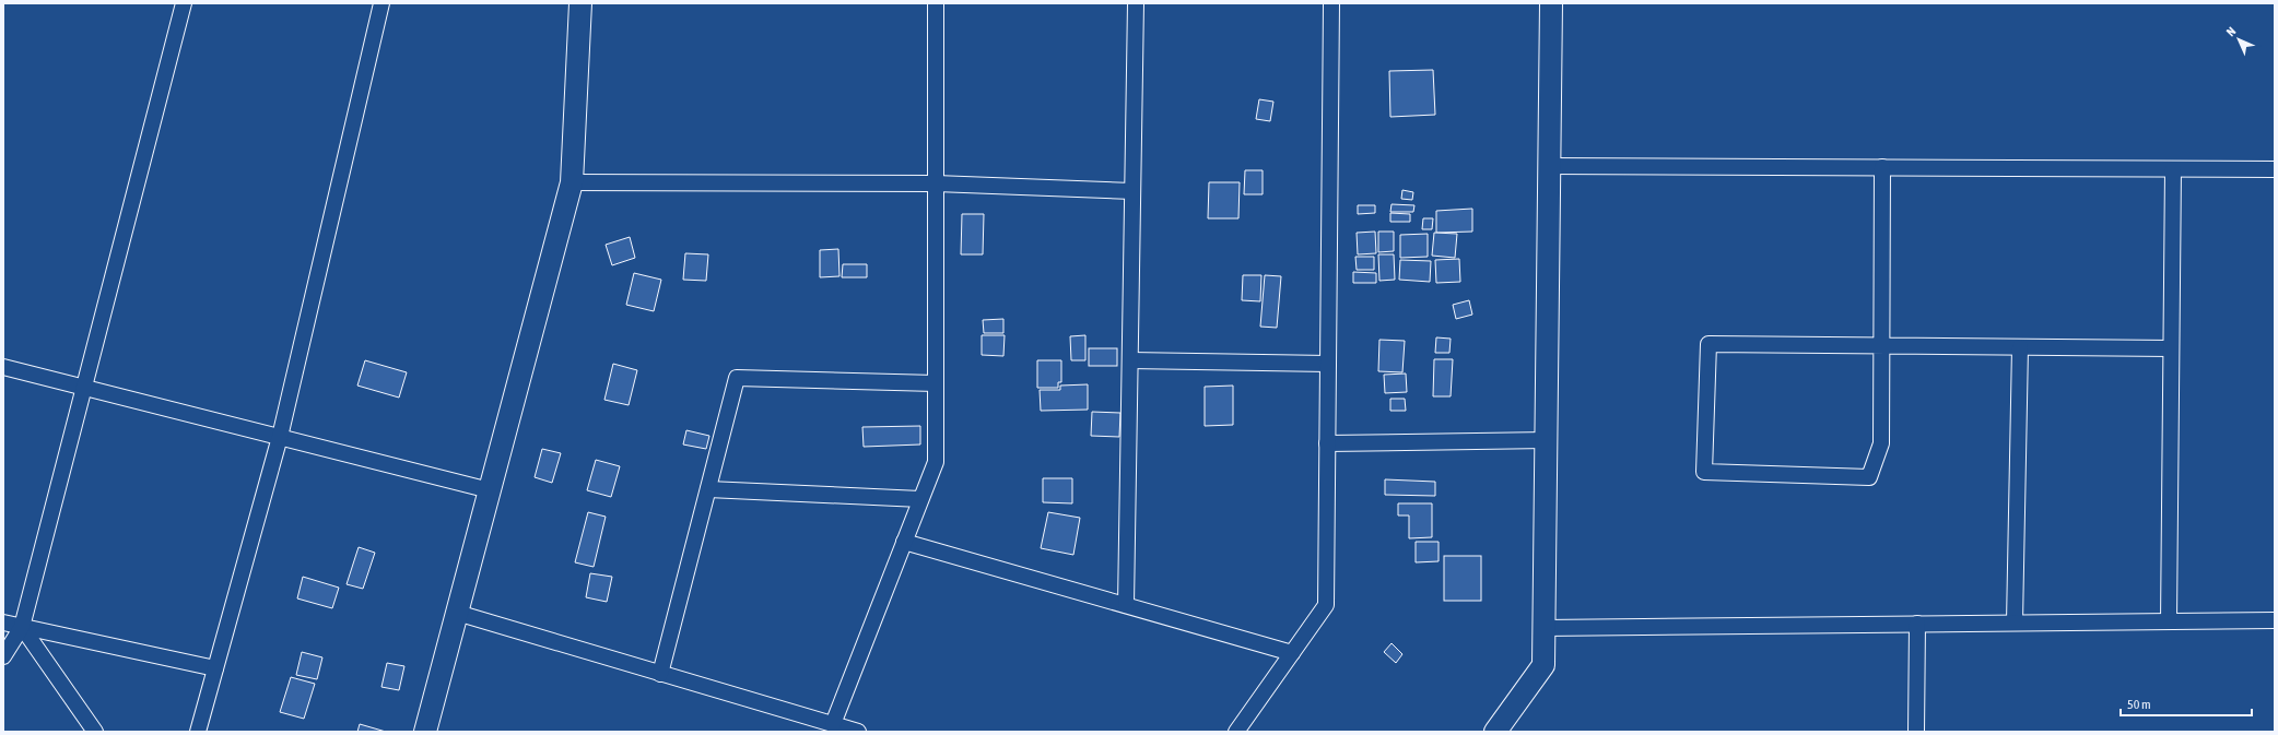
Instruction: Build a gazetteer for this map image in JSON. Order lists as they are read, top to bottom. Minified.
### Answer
{"scale_bar":"50 m","north":"top left"}
